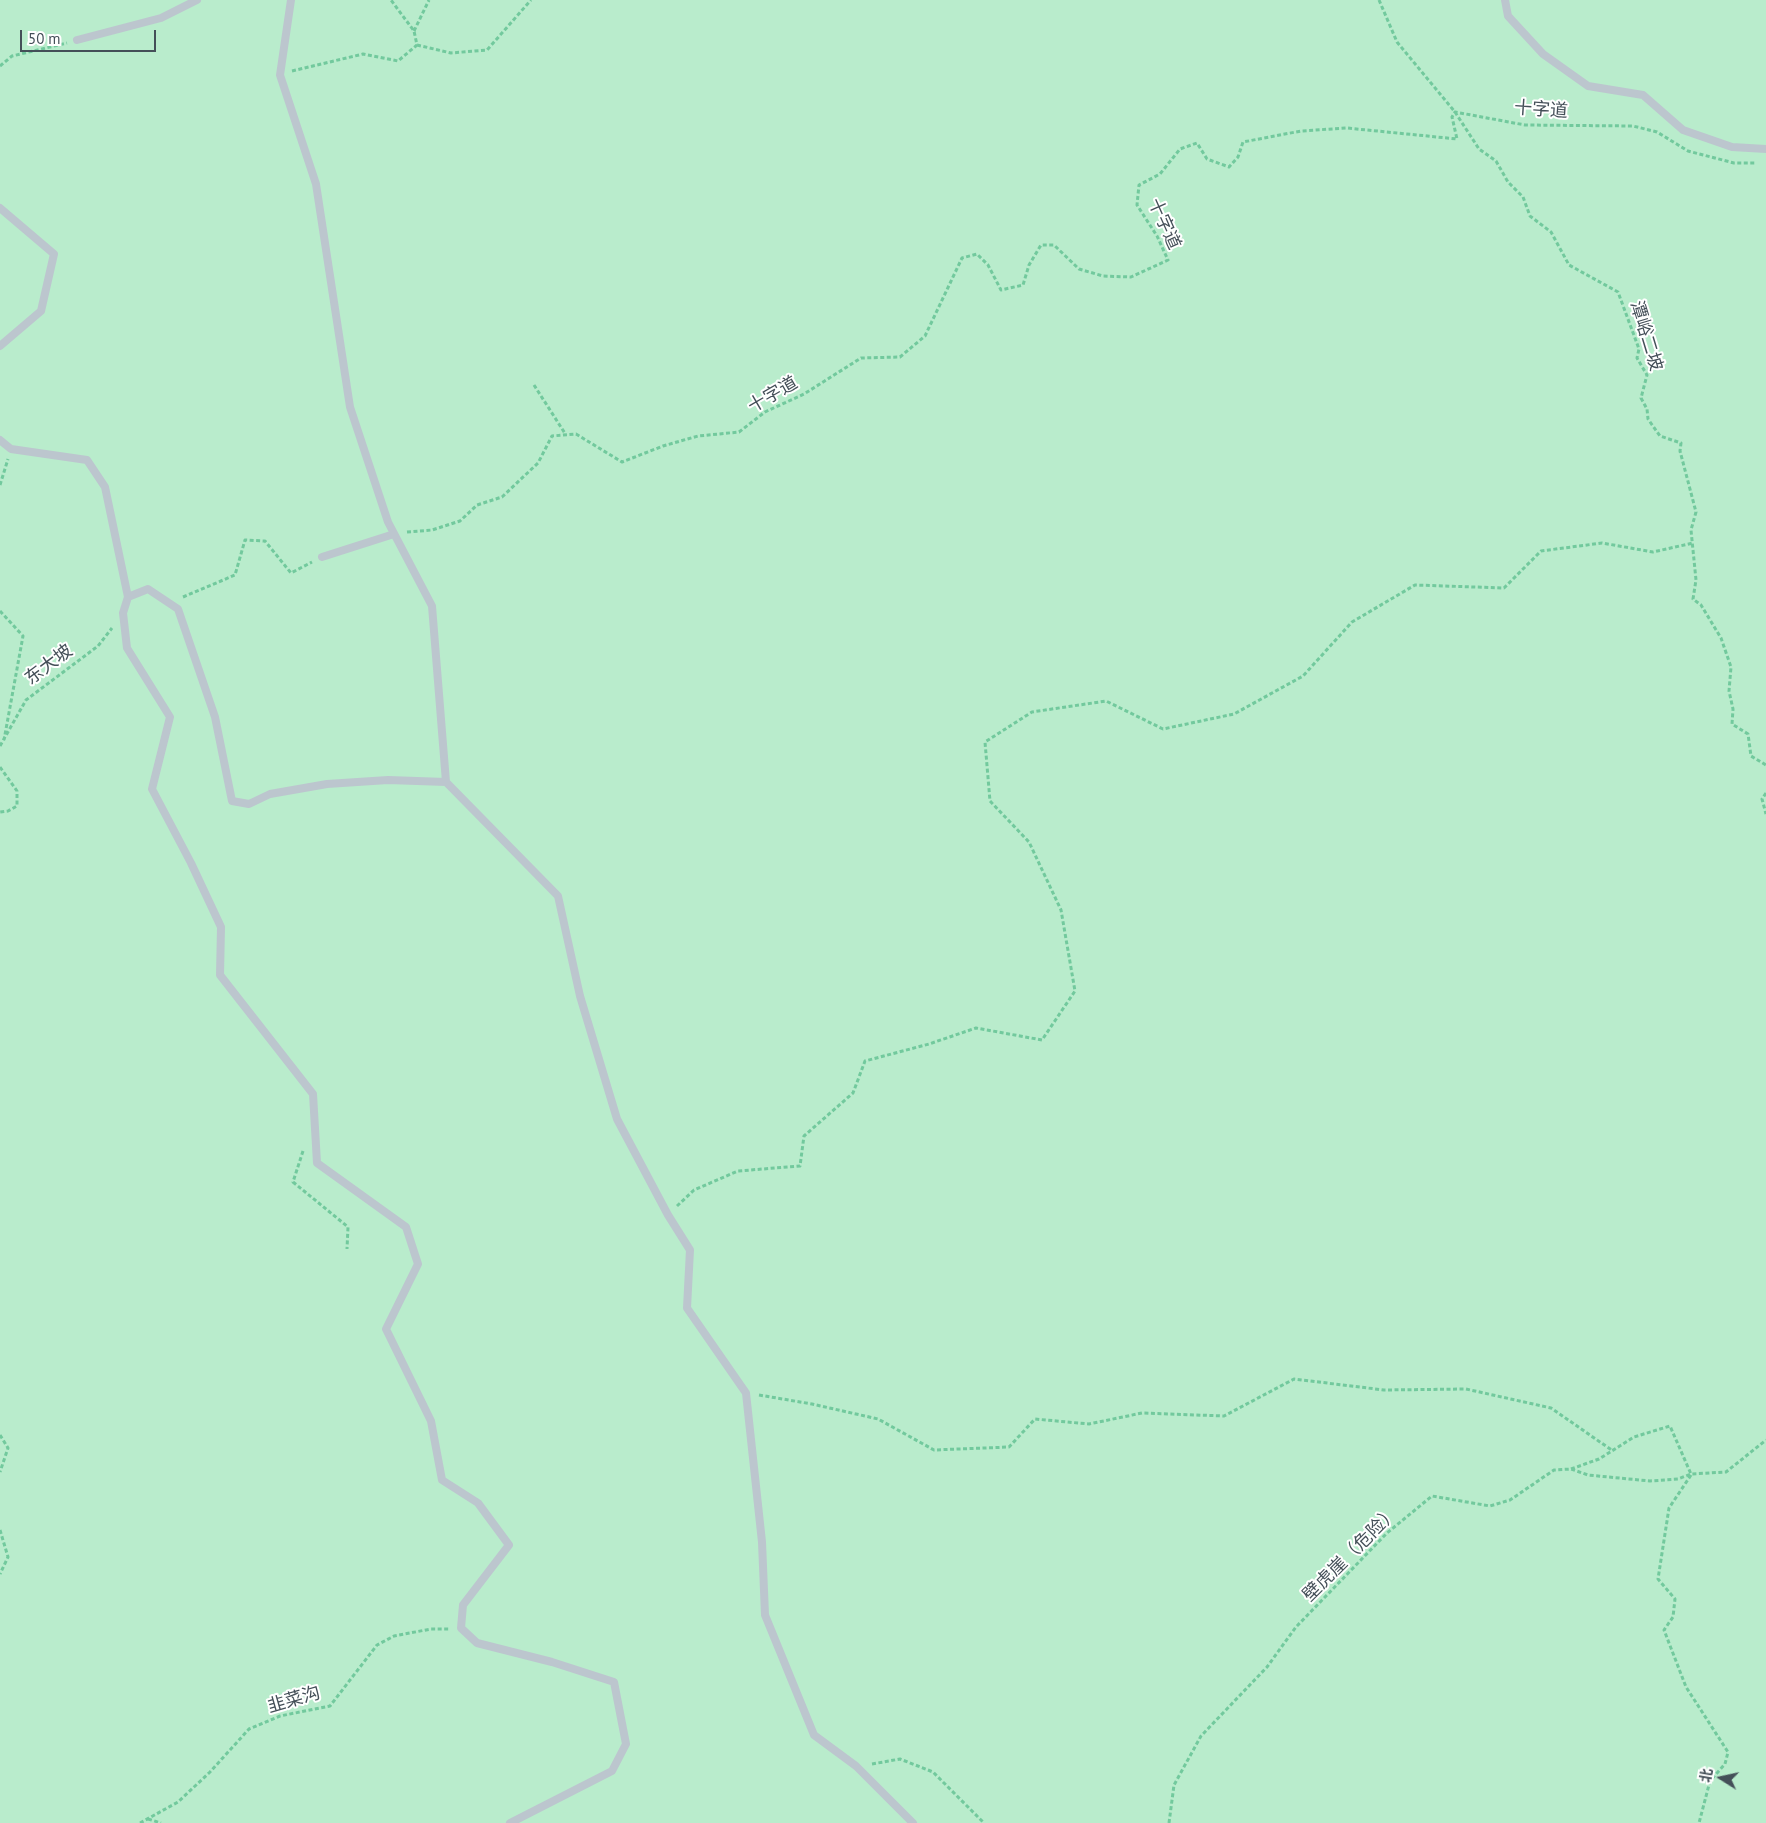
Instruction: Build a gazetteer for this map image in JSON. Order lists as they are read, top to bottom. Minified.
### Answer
{"streets":{"path":["十字道","潭峪二坡","东大坡","壁虎崖（危险）","韭菜沟"]},"crossings":[["十字道","潭峪二坡"]],"scale_bar":"50 m","north":"left"}
